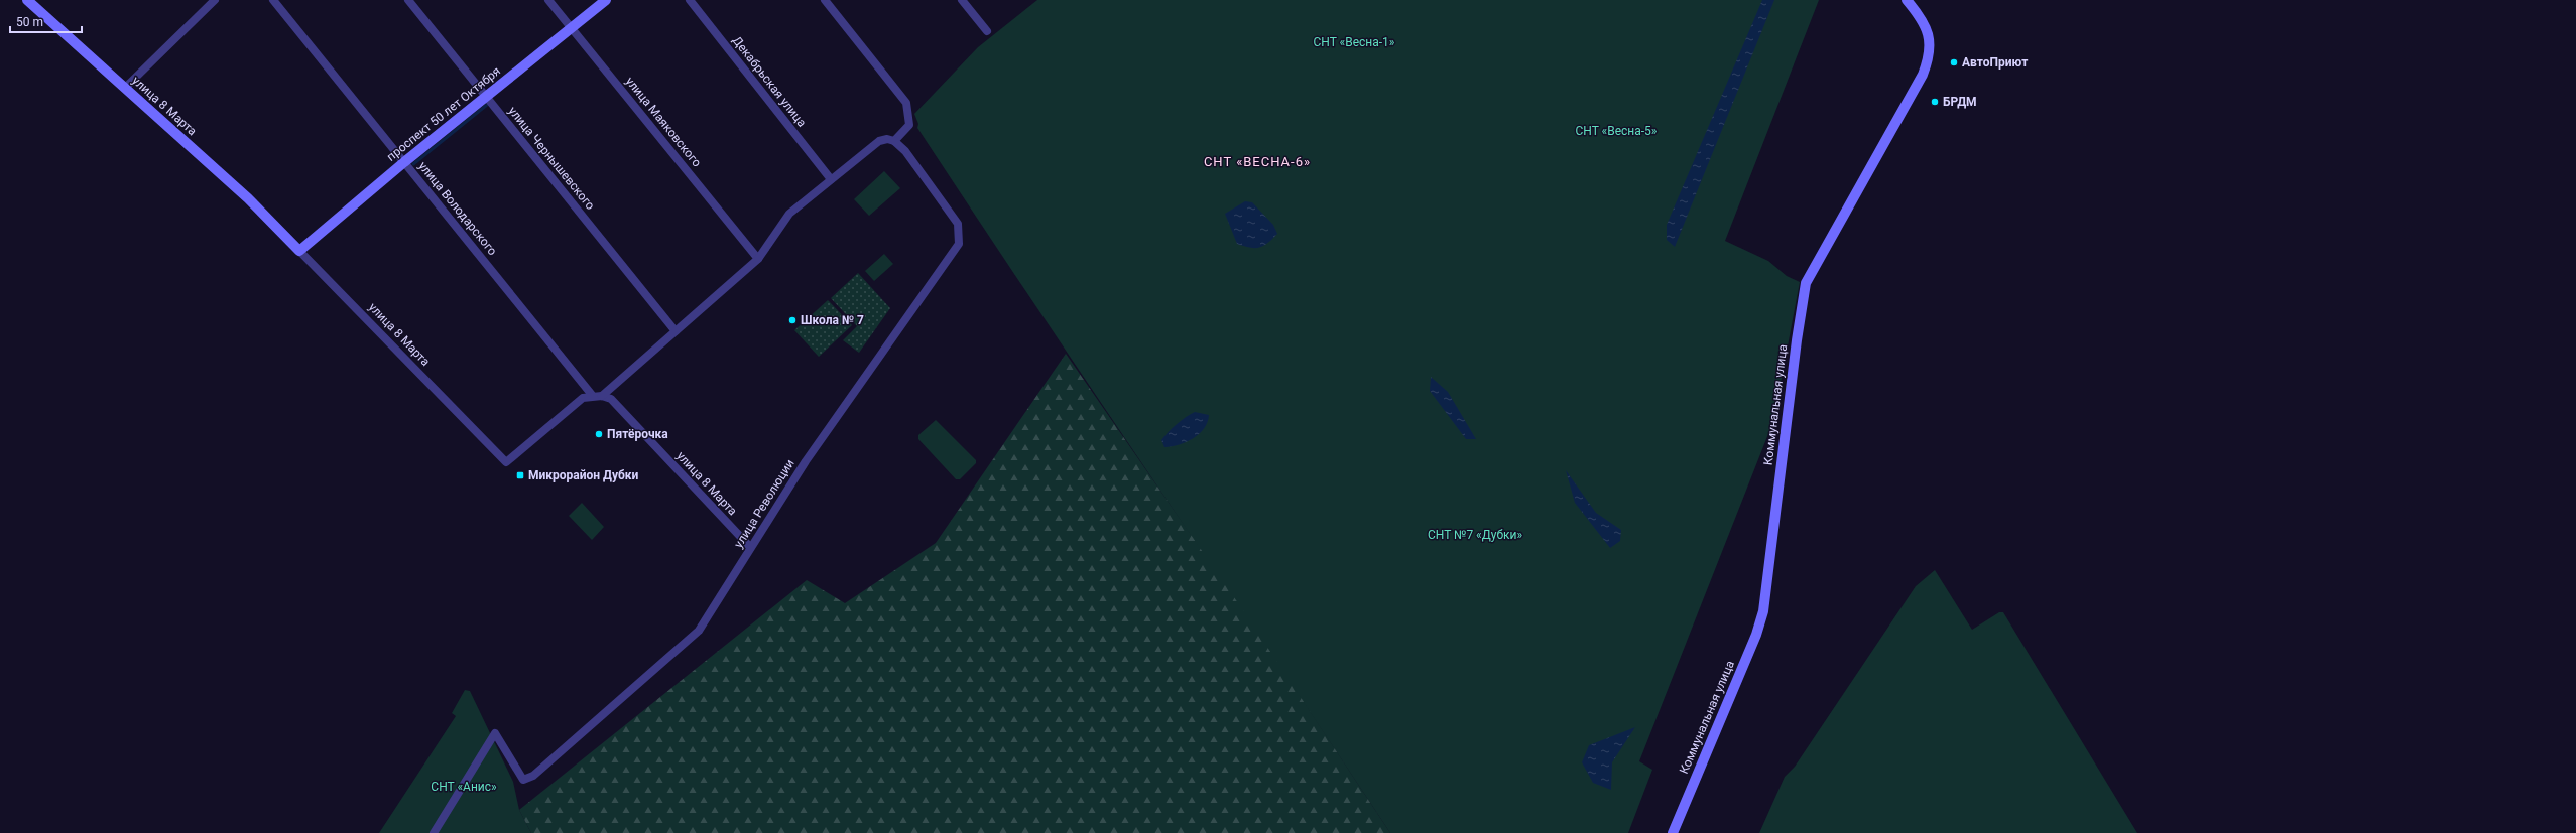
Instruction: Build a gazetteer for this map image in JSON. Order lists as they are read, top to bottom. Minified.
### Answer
{"streets":{"street":["Декабрьская улица","улица 8 Марта","проспект 50 лет Октября","улица Маяковского","улица Чернышевского","улица Володарского","Коммунальная улица","улица Революции"]},"crossings":[["улица 8 Марта","проспект 50 лет Октября"],["улица 8 Марта","улица Володарского"],["улица 8 Марта","улица Революции"],["проспект 50 лет Октября","улица Маяковского"],["проспект 50 лет Октября","улица Чернышевского"],["проспект 50 лет Октября","улица Володарского"]],"districts":["СНТ «ВЕСНА-6»"],"parks":["СНТ «Весна-1»","СНТ «Весна-5»","СНТ №7 «Дубки»","СНТ «Анис»"],"places":{"other":["АвтоПриют","БРДМ","Школа № 7","Пятёрочка"],"transit":["Микрорайон Дубки"]},"scale_bar":"50 m"}
